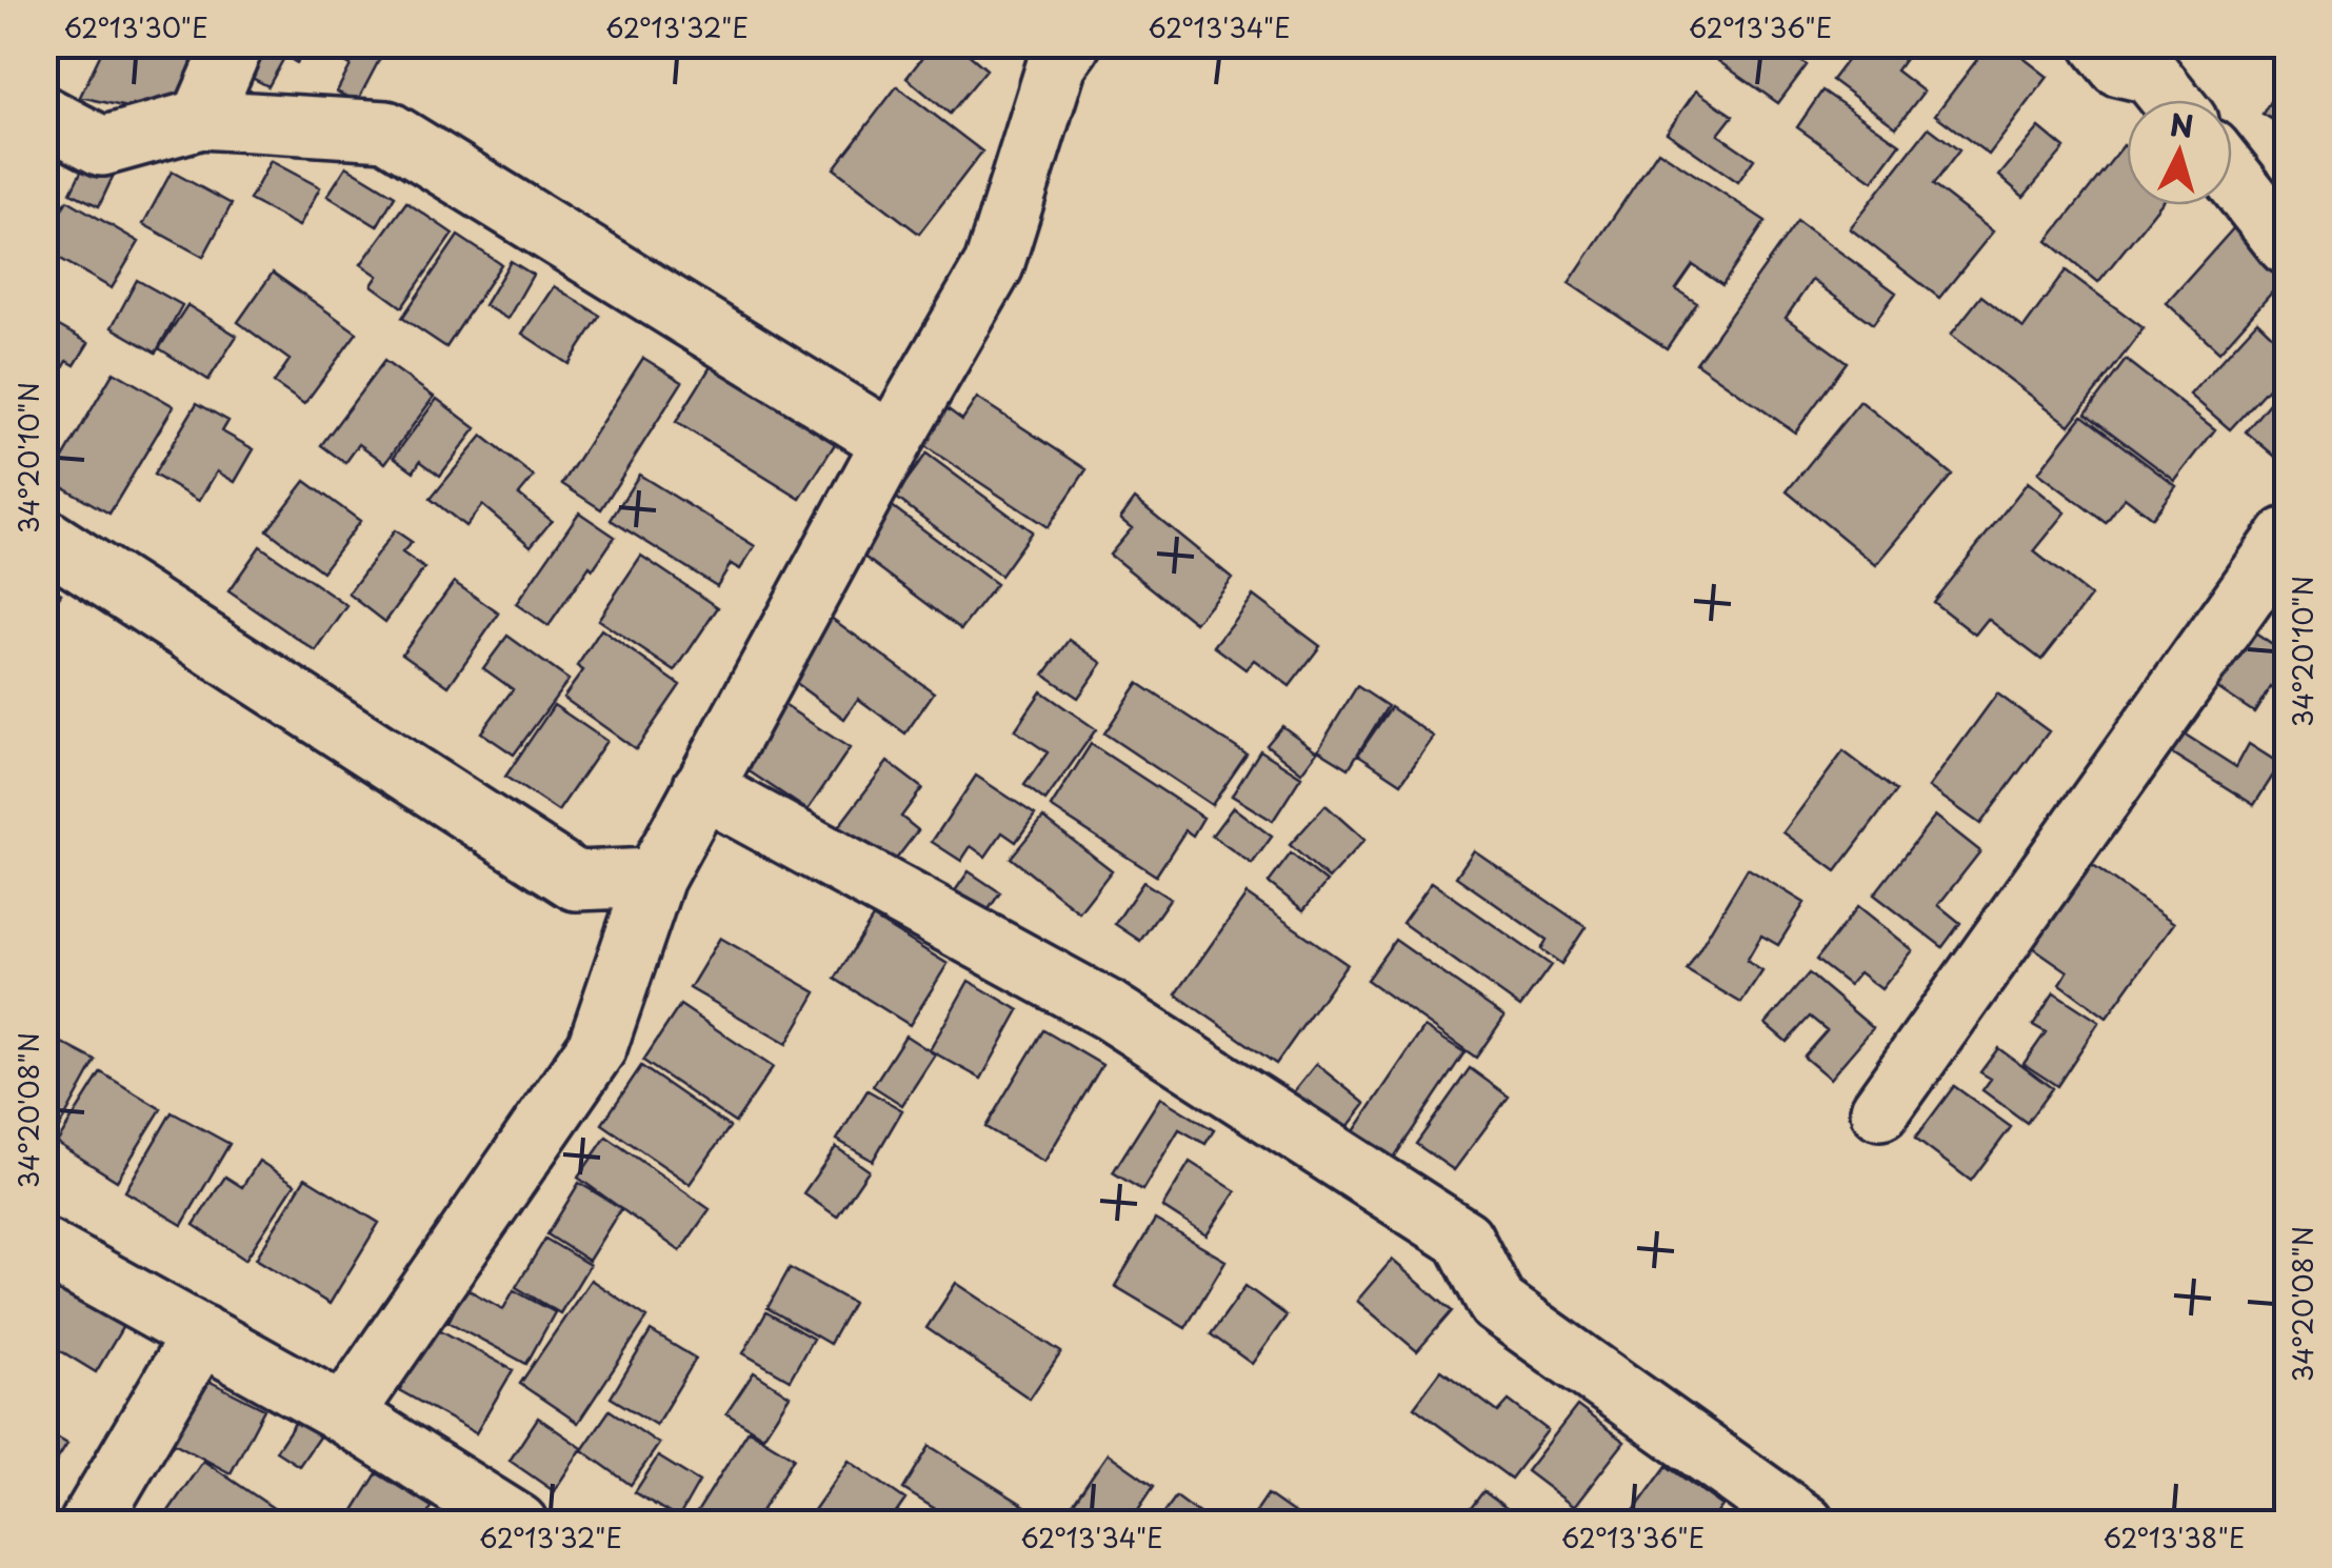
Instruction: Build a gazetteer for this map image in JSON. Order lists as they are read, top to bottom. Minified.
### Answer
{"north":"top","coordinates":["62°13'30\"E","62°13'32\"E","62°13'34\"E","62°13'36\"E","34°20'10\"N","34°20'08\"N","62°13'38\"E"]}
